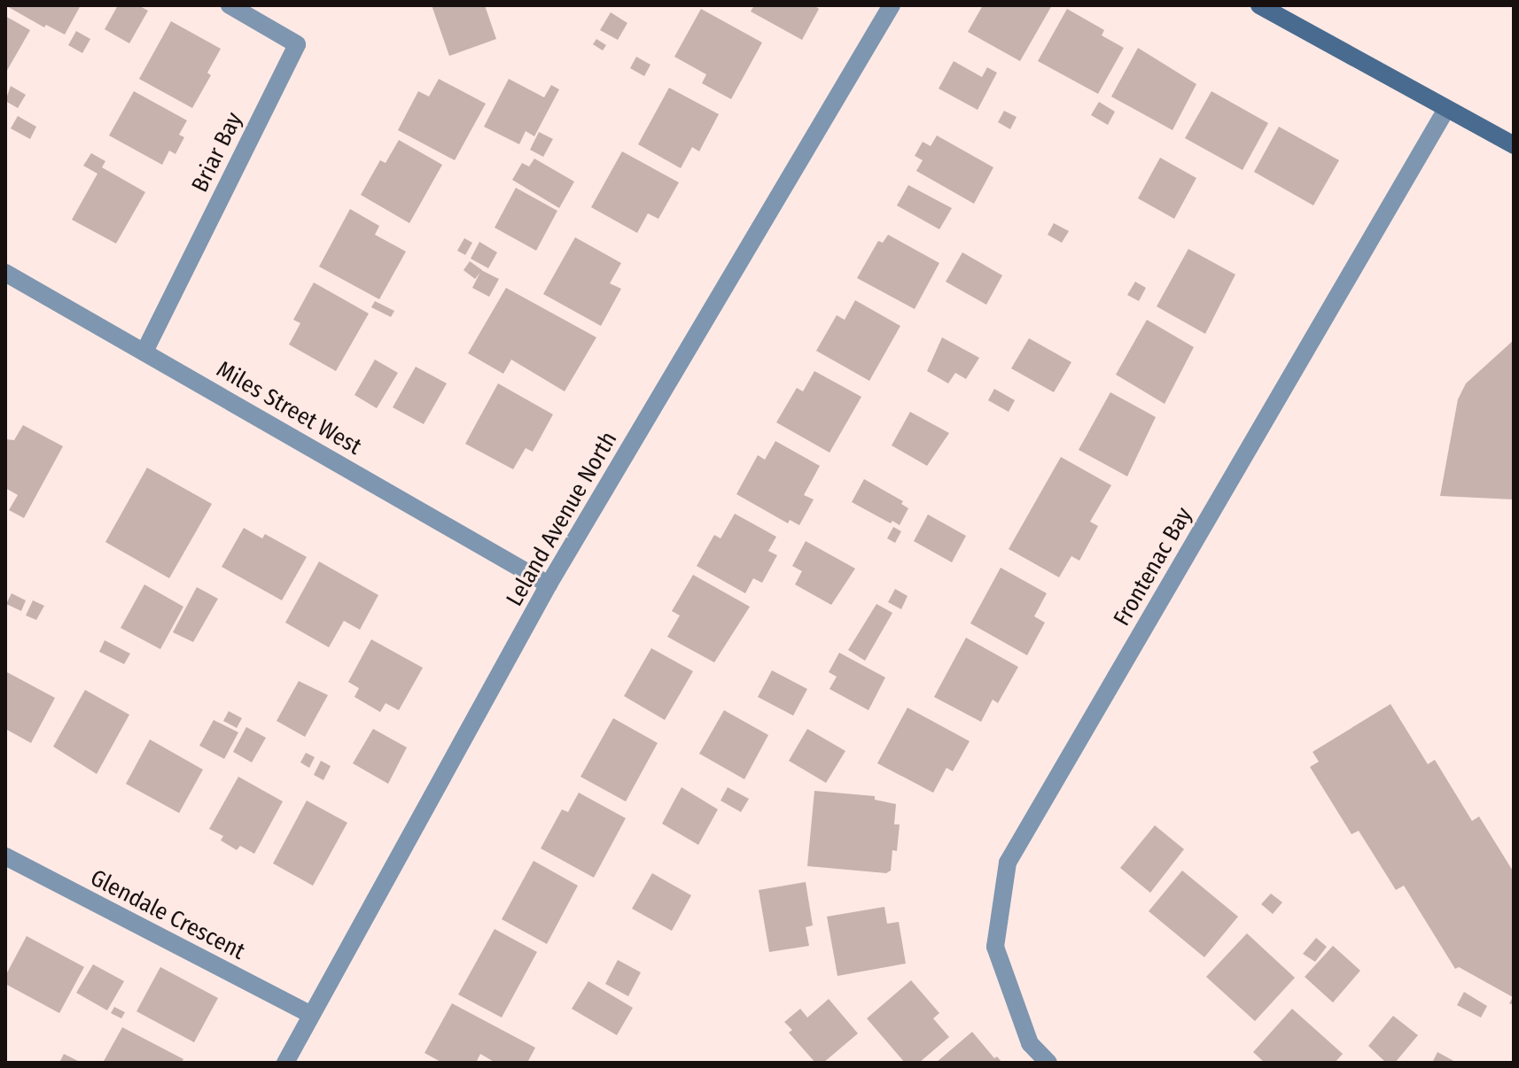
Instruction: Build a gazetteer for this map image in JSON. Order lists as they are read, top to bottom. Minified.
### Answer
{"streets":{"street":["Briar Bay","Miles Street West","Leland Avenue North","Frontenac Bay","Glendale Crescent"]},"crossings":[["Briar Bay","Miles Street West"],["Miles Street West","Leland Avenue North"],["Leland Avenue North","Glendale Crescent"]]}
